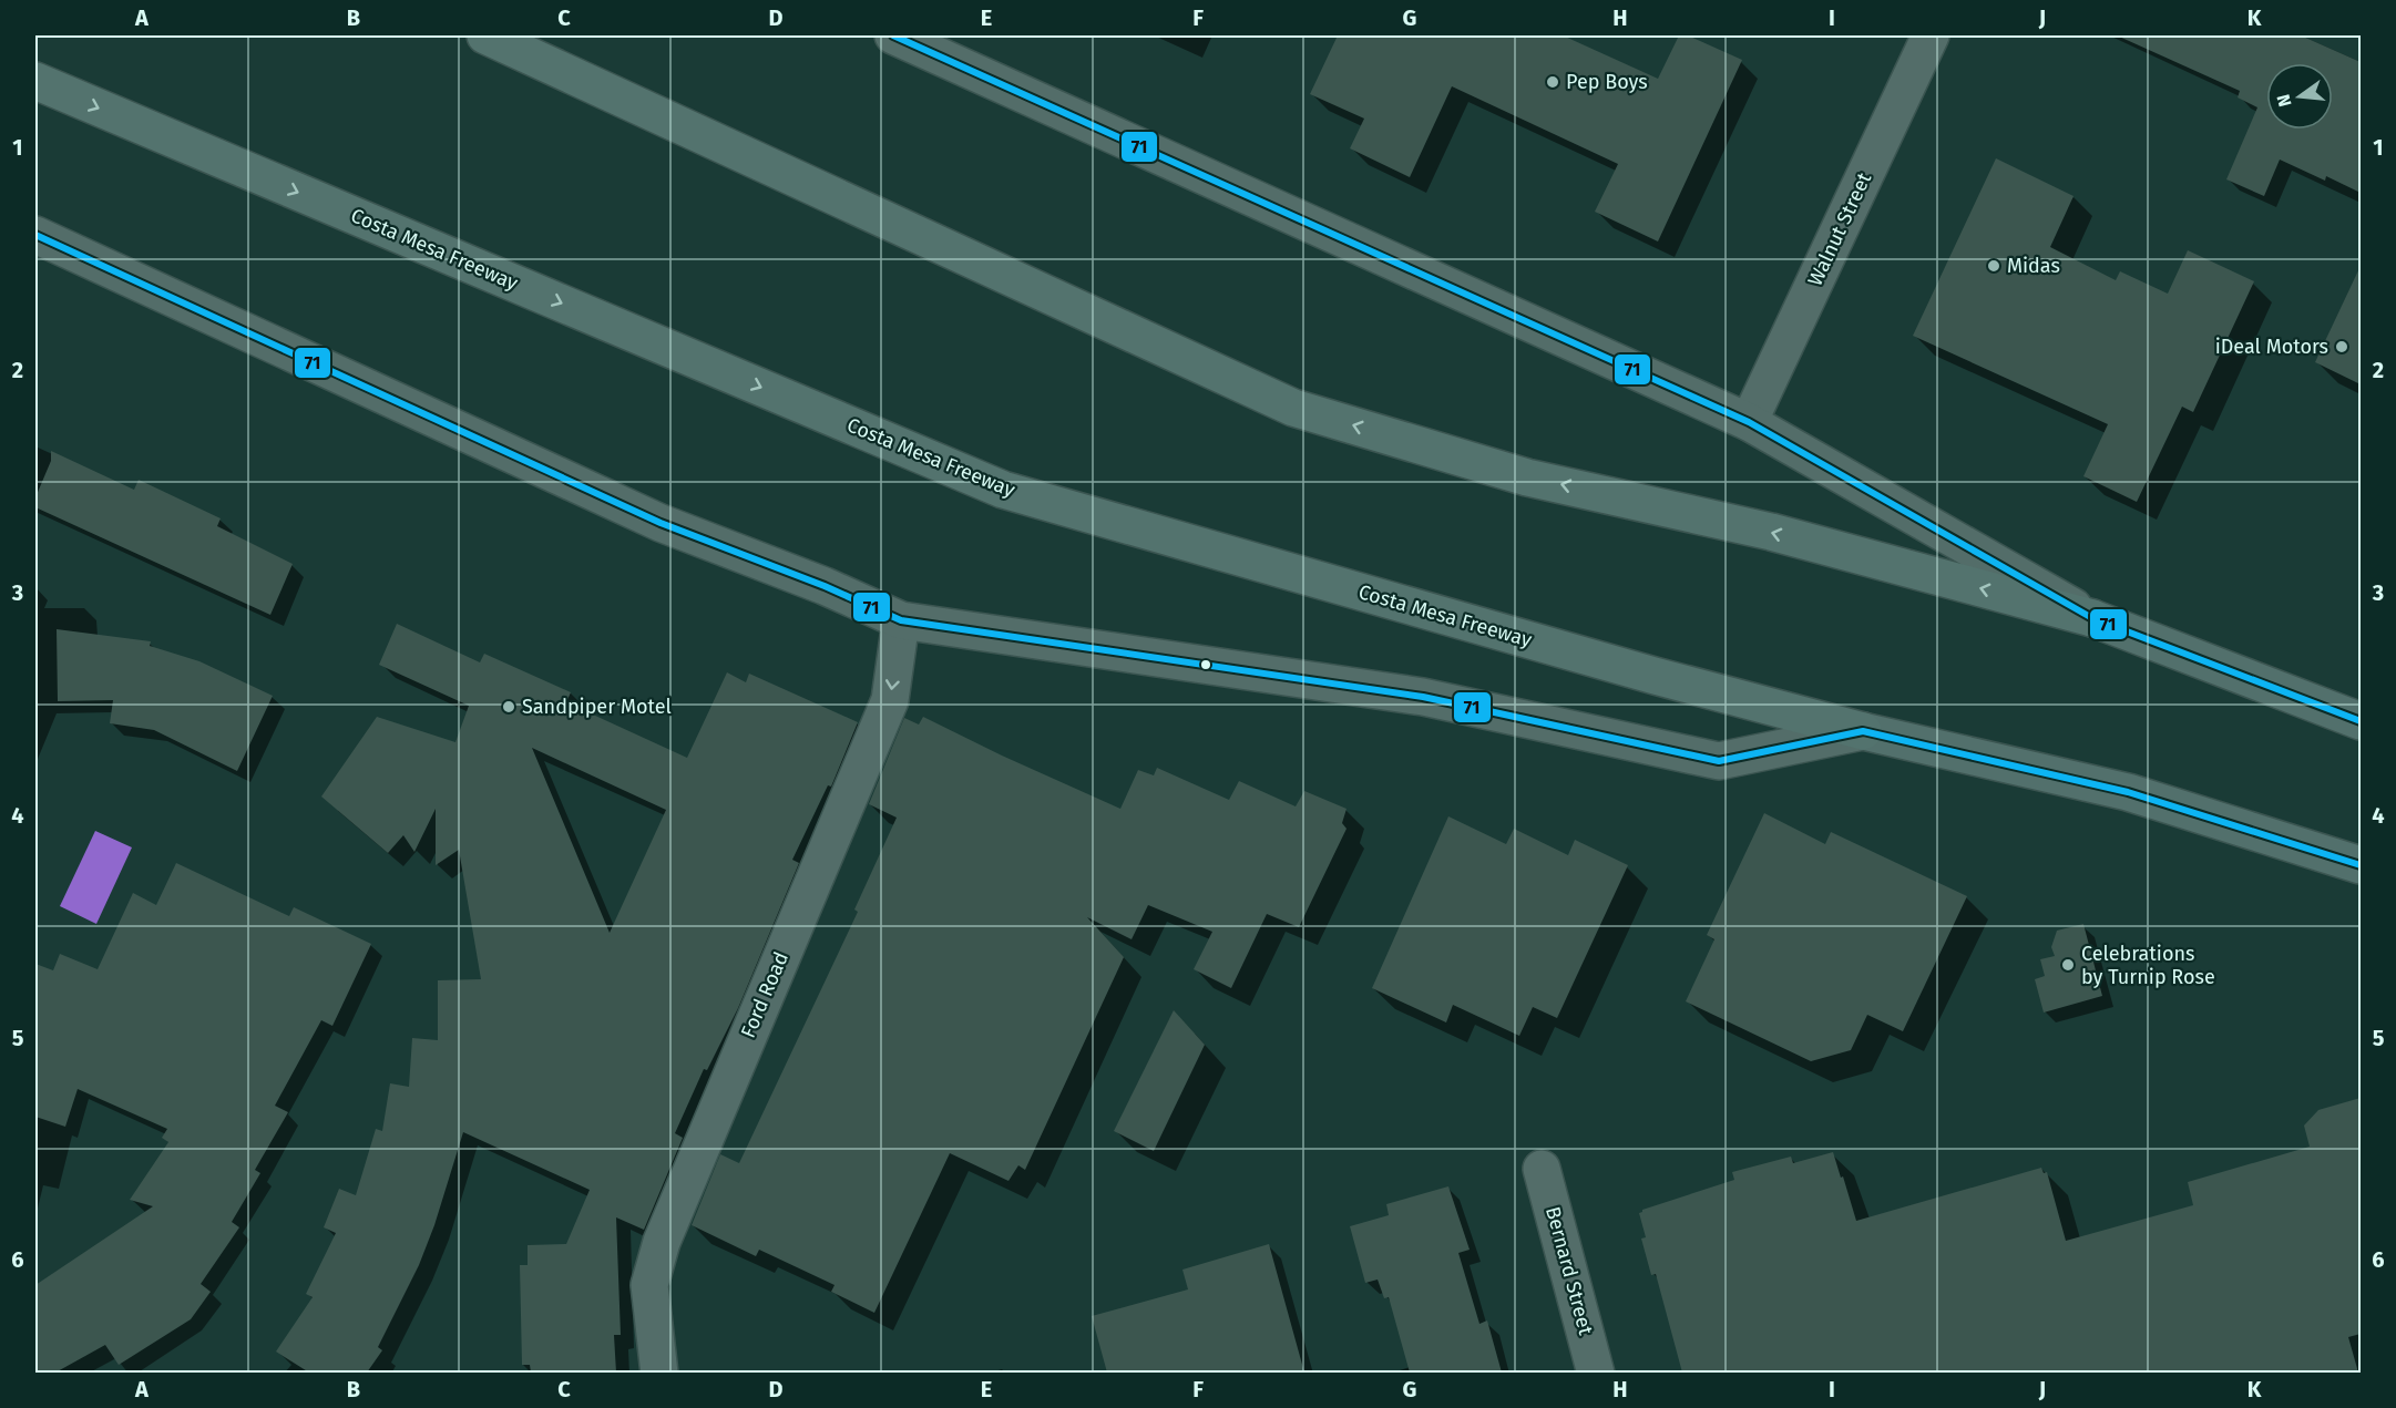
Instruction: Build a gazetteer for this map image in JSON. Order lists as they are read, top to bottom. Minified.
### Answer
{"streets":{"highway":["Costa Mesa Freeway"],"main road":["Walnut Street","Ford Road","Bernard Street"]},"one_way":["Ford Road"],"places":["Pep Boys","Midas","iDeal Motors","Sandpiper Motel","Celebrations by Turnip Rose"],"lines":["transit line 71"],"north":"left","grid":{"columns":["A","B","C","D","E","F","G","H","I","J","K"],"rows":["1","2","3","4","5","6"]}}
